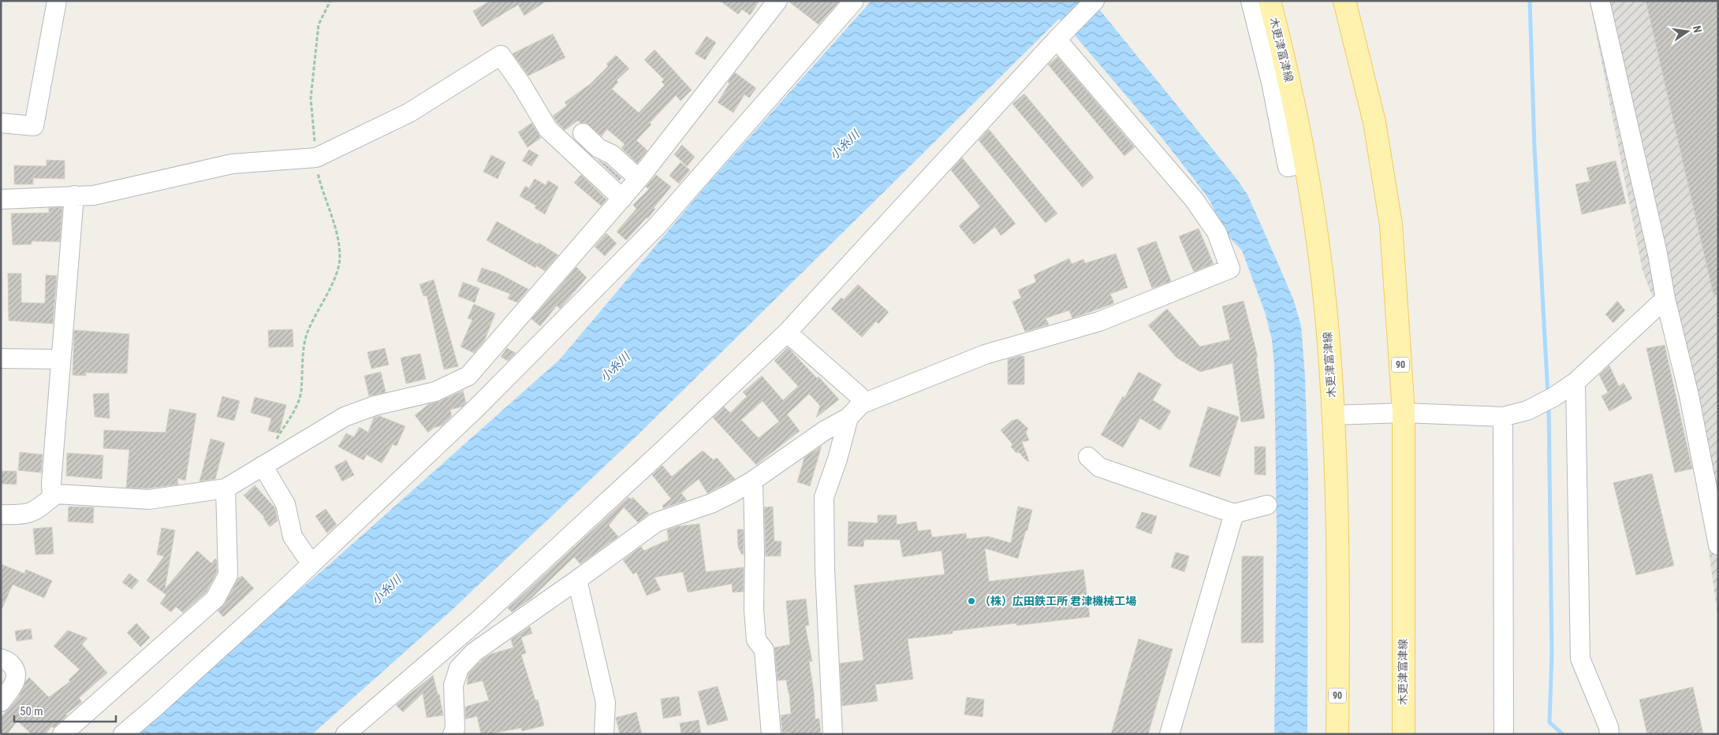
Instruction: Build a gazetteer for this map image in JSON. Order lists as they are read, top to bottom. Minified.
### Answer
{"streets":{"main road":["木更津富津線","90"]},"water":["小糸川"],"places":["（株）広田鉄工所 君津機械工場"],"scale_bar":"50 m","north":"right"}
